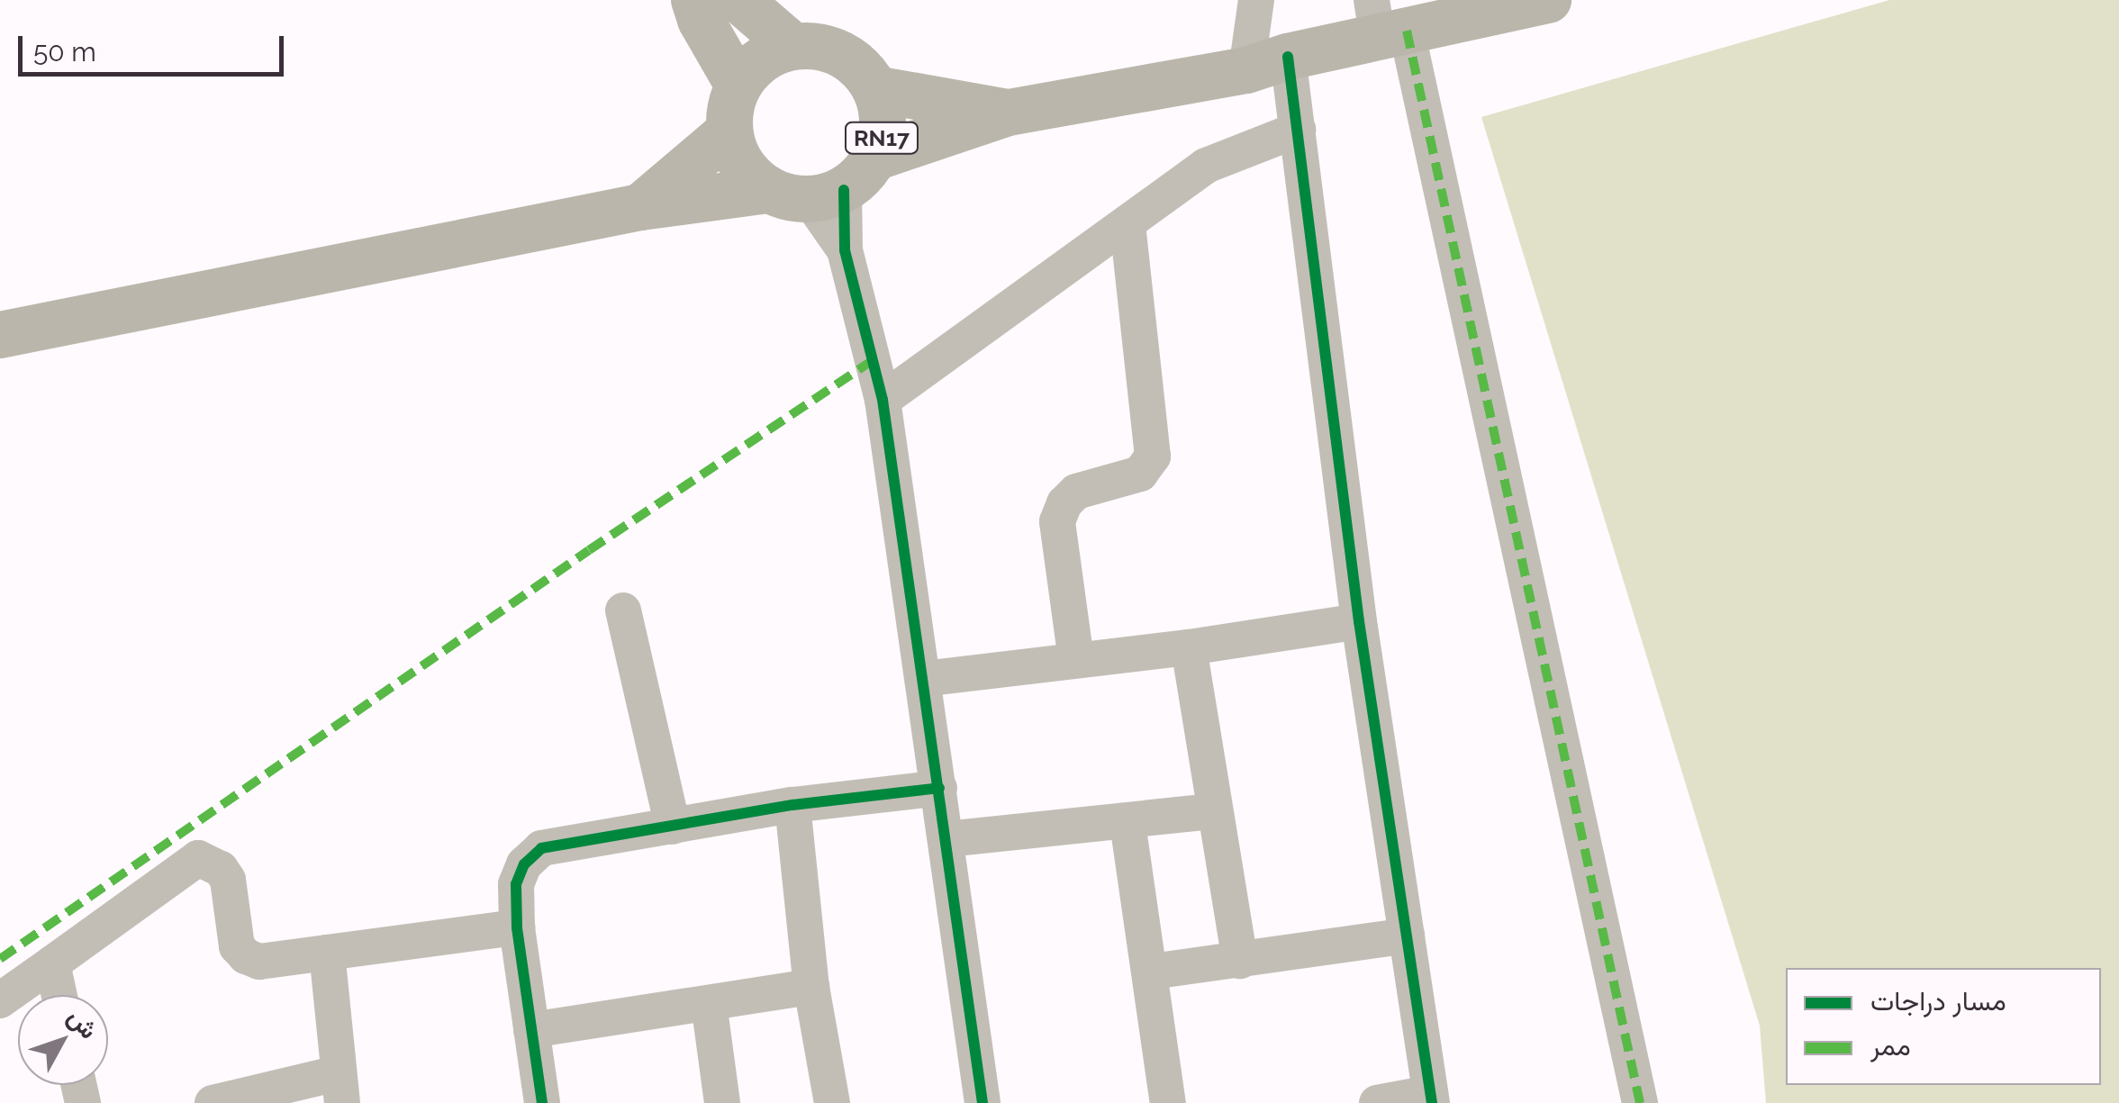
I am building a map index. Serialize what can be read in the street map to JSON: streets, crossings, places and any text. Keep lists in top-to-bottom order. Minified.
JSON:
{"streets":{"main road":["RN17"]},"legend":["مسار دراجات","ممر"],"scale_bar":"50 m","north":"top right"}
